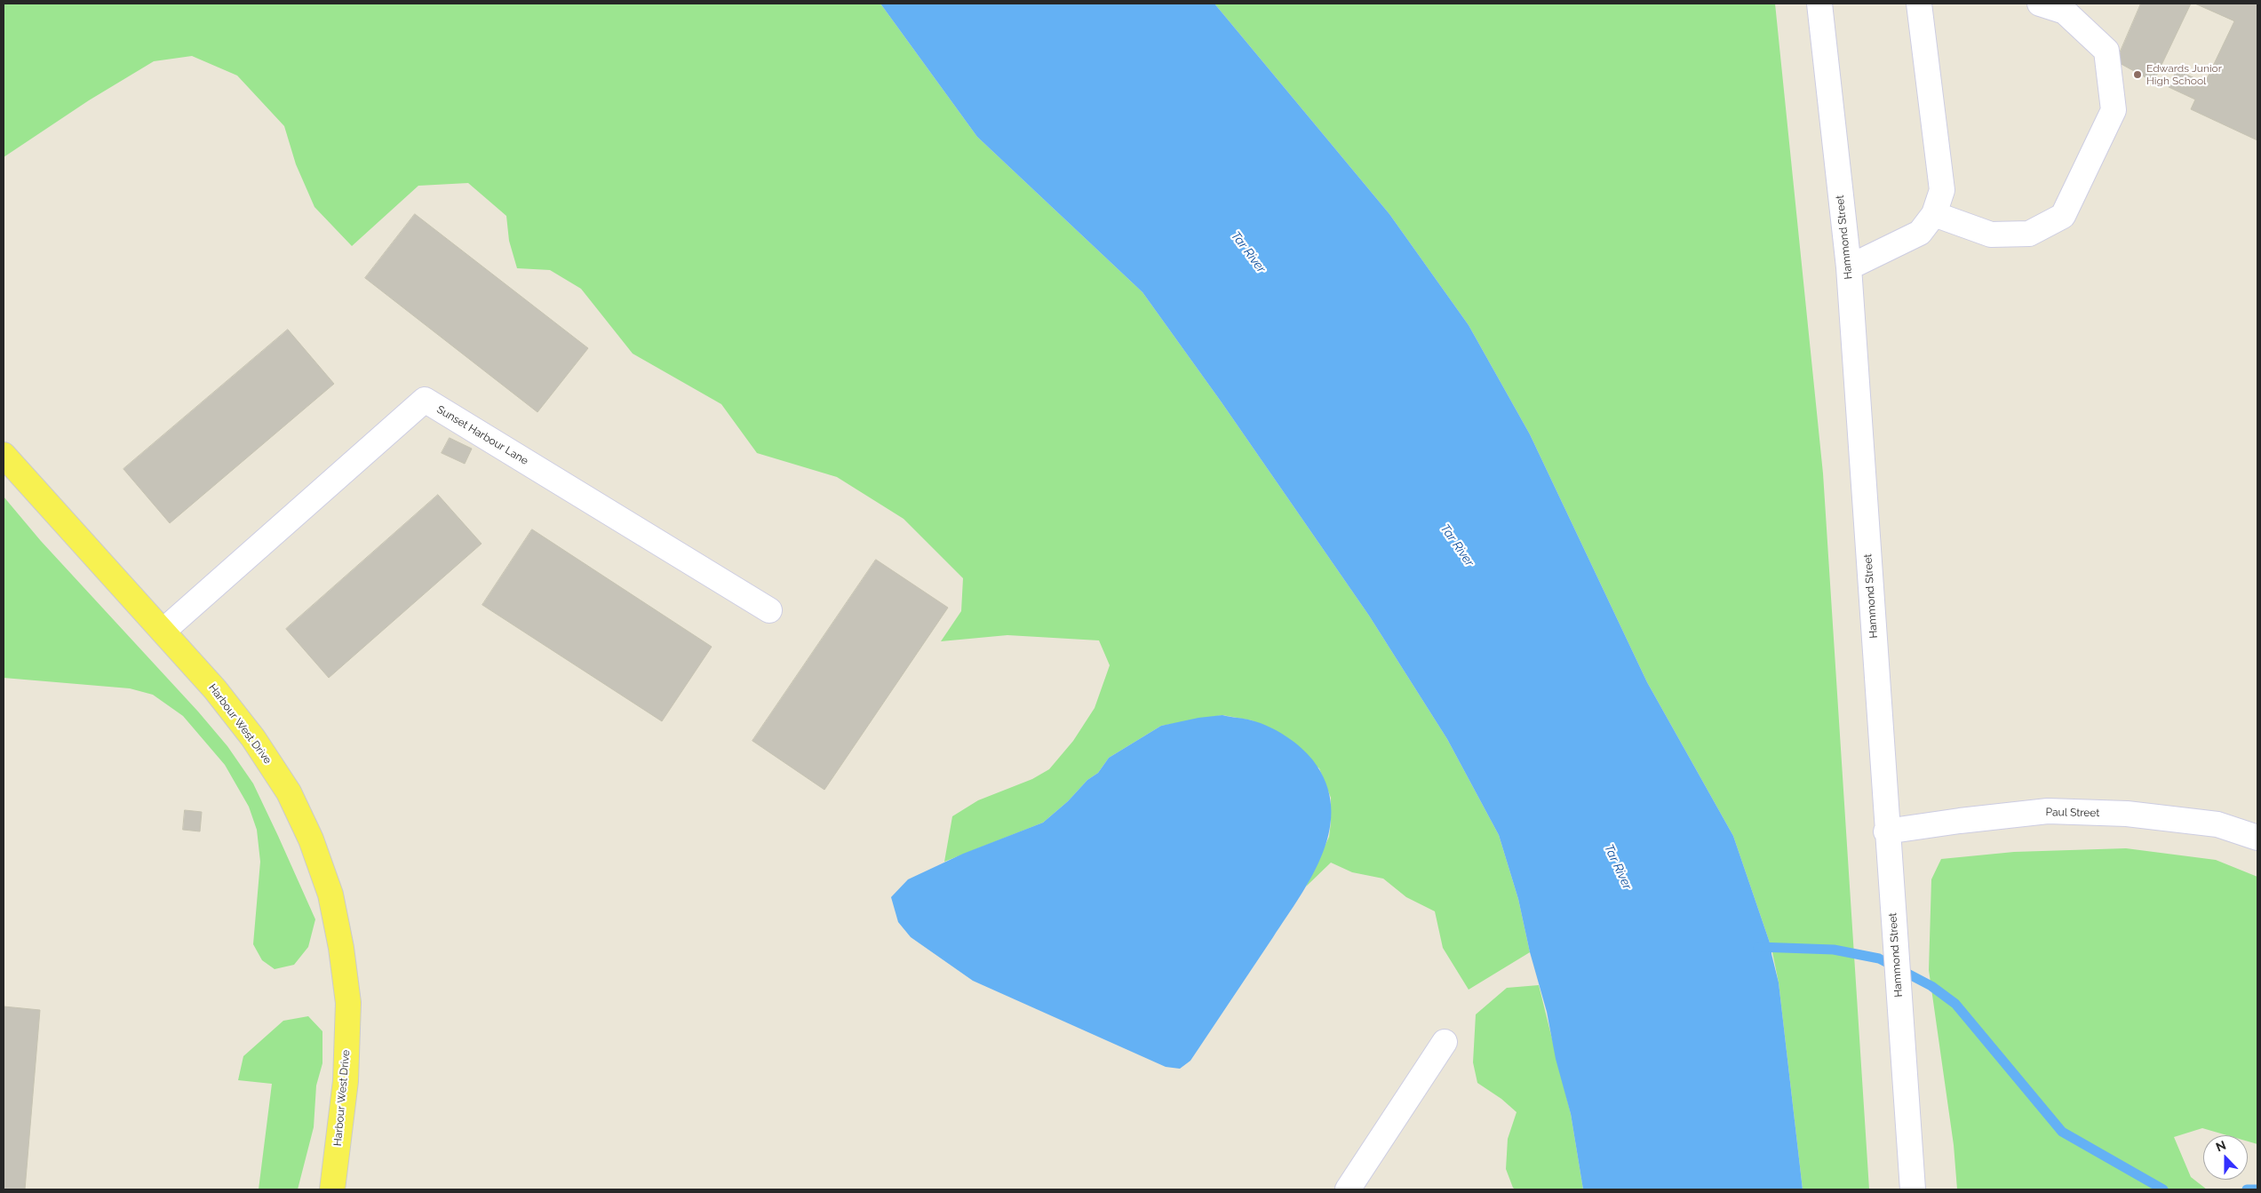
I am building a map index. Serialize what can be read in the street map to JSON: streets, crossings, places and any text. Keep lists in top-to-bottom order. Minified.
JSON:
{"streets":{"main road":["Harbour West Drive"],"street":["Hammond Street","Sunset Harbour Lane","Paul Street"]},"crossings":[["Hammond Street","Paul Street"],["Sunset Harbour Lane","Harbour West Drive"]],"water":["Tar River"],"places":["Edwards Junior High School"],"north":"top"}
